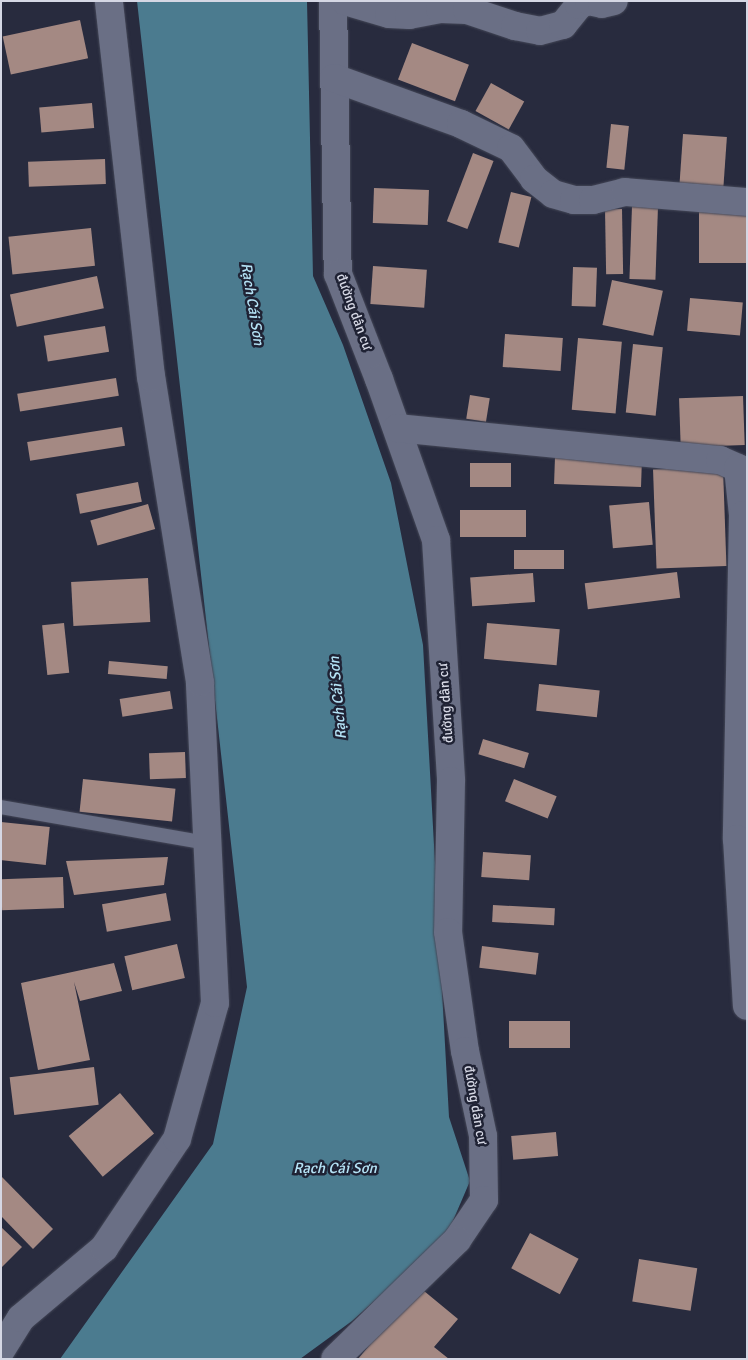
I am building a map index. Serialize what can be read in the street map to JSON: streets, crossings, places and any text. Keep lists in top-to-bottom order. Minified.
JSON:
{"streets":{"street":["đường dân cư"]},"water":["Rạch Cái Sơn"]}
